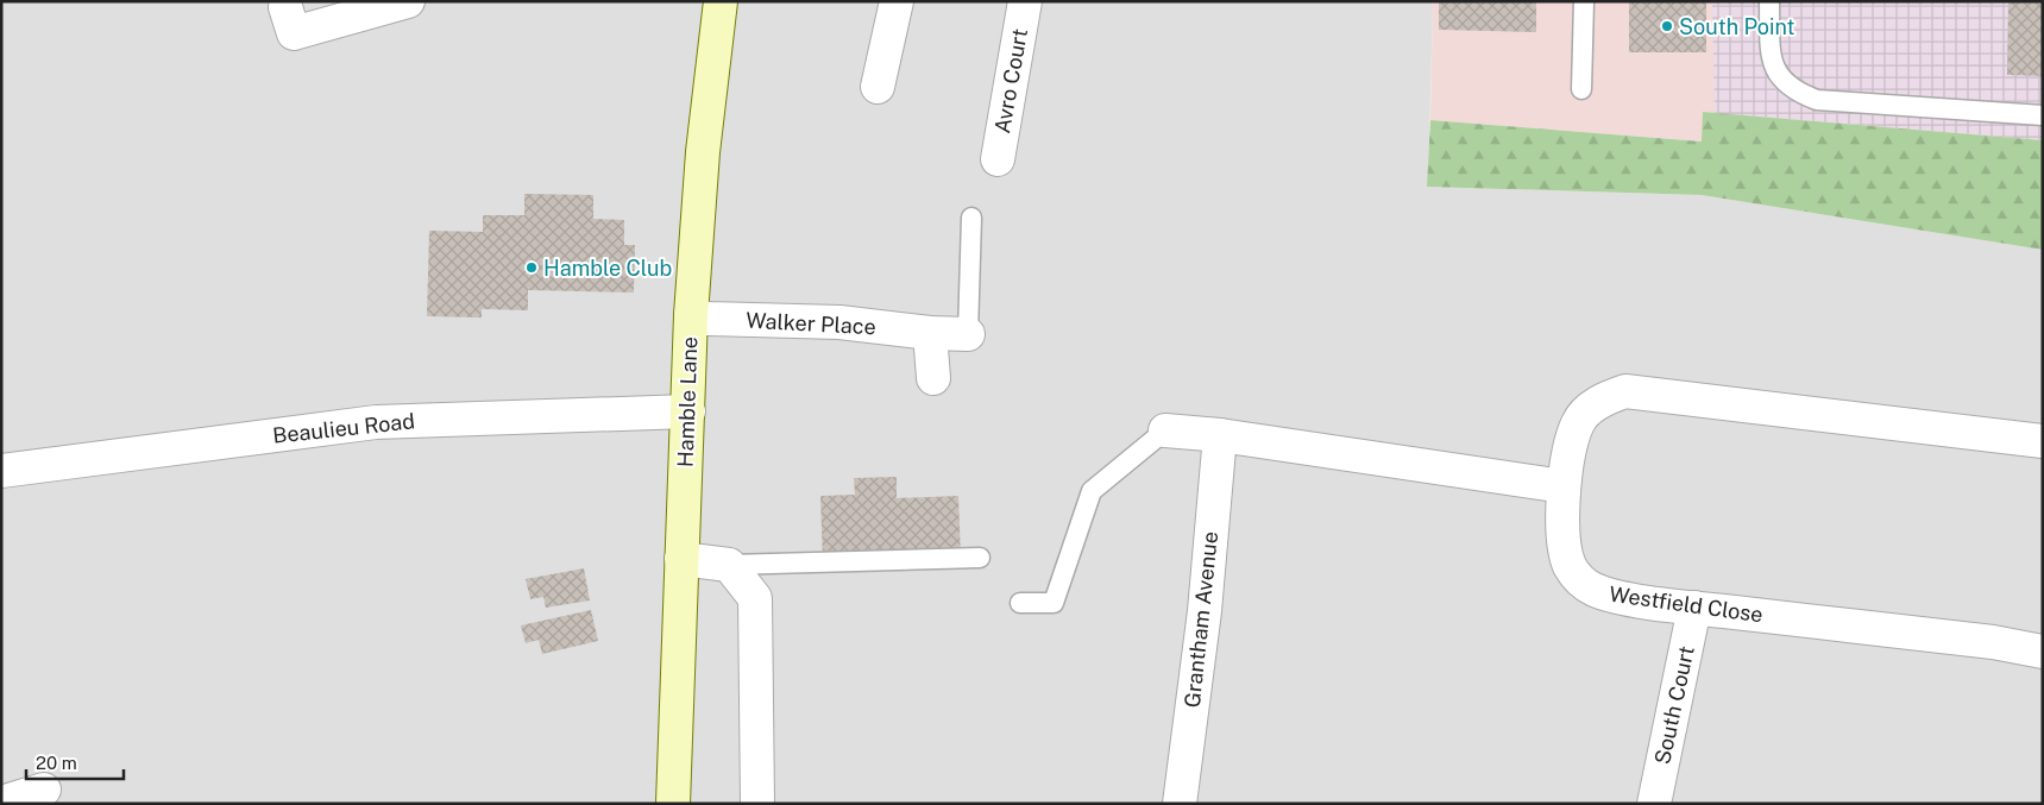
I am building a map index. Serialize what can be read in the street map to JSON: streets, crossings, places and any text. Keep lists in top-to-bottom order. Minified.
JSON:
{"streets":{"main road":["Hamble Lane"],"street":["Avro Court","Walker Place","Beaulieu Road","Westfield Close","Grantham Avenue","South Court"]},"crossings":[["Walker Place","Hamble Lane"],["Hamble Lane","Beaulieu Road"],["Westfield Close","South Court"]],"places":["South Point","Hamble Club"],"scale_bar":"20 m"}
